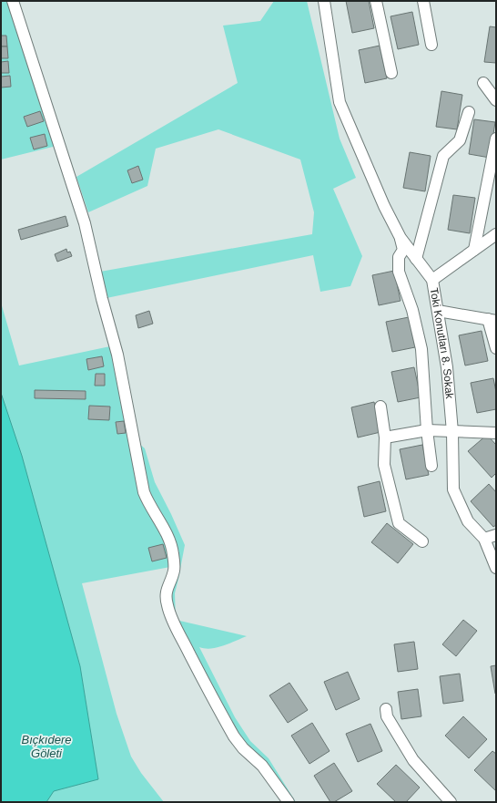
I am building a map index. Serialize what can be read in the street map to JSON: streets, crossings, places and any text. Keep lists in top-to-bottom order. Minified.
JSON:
{"streets":{"street":["Toki Konutları 8. Sokak"]},"water":["Bıçkıdere Göleti"]}
